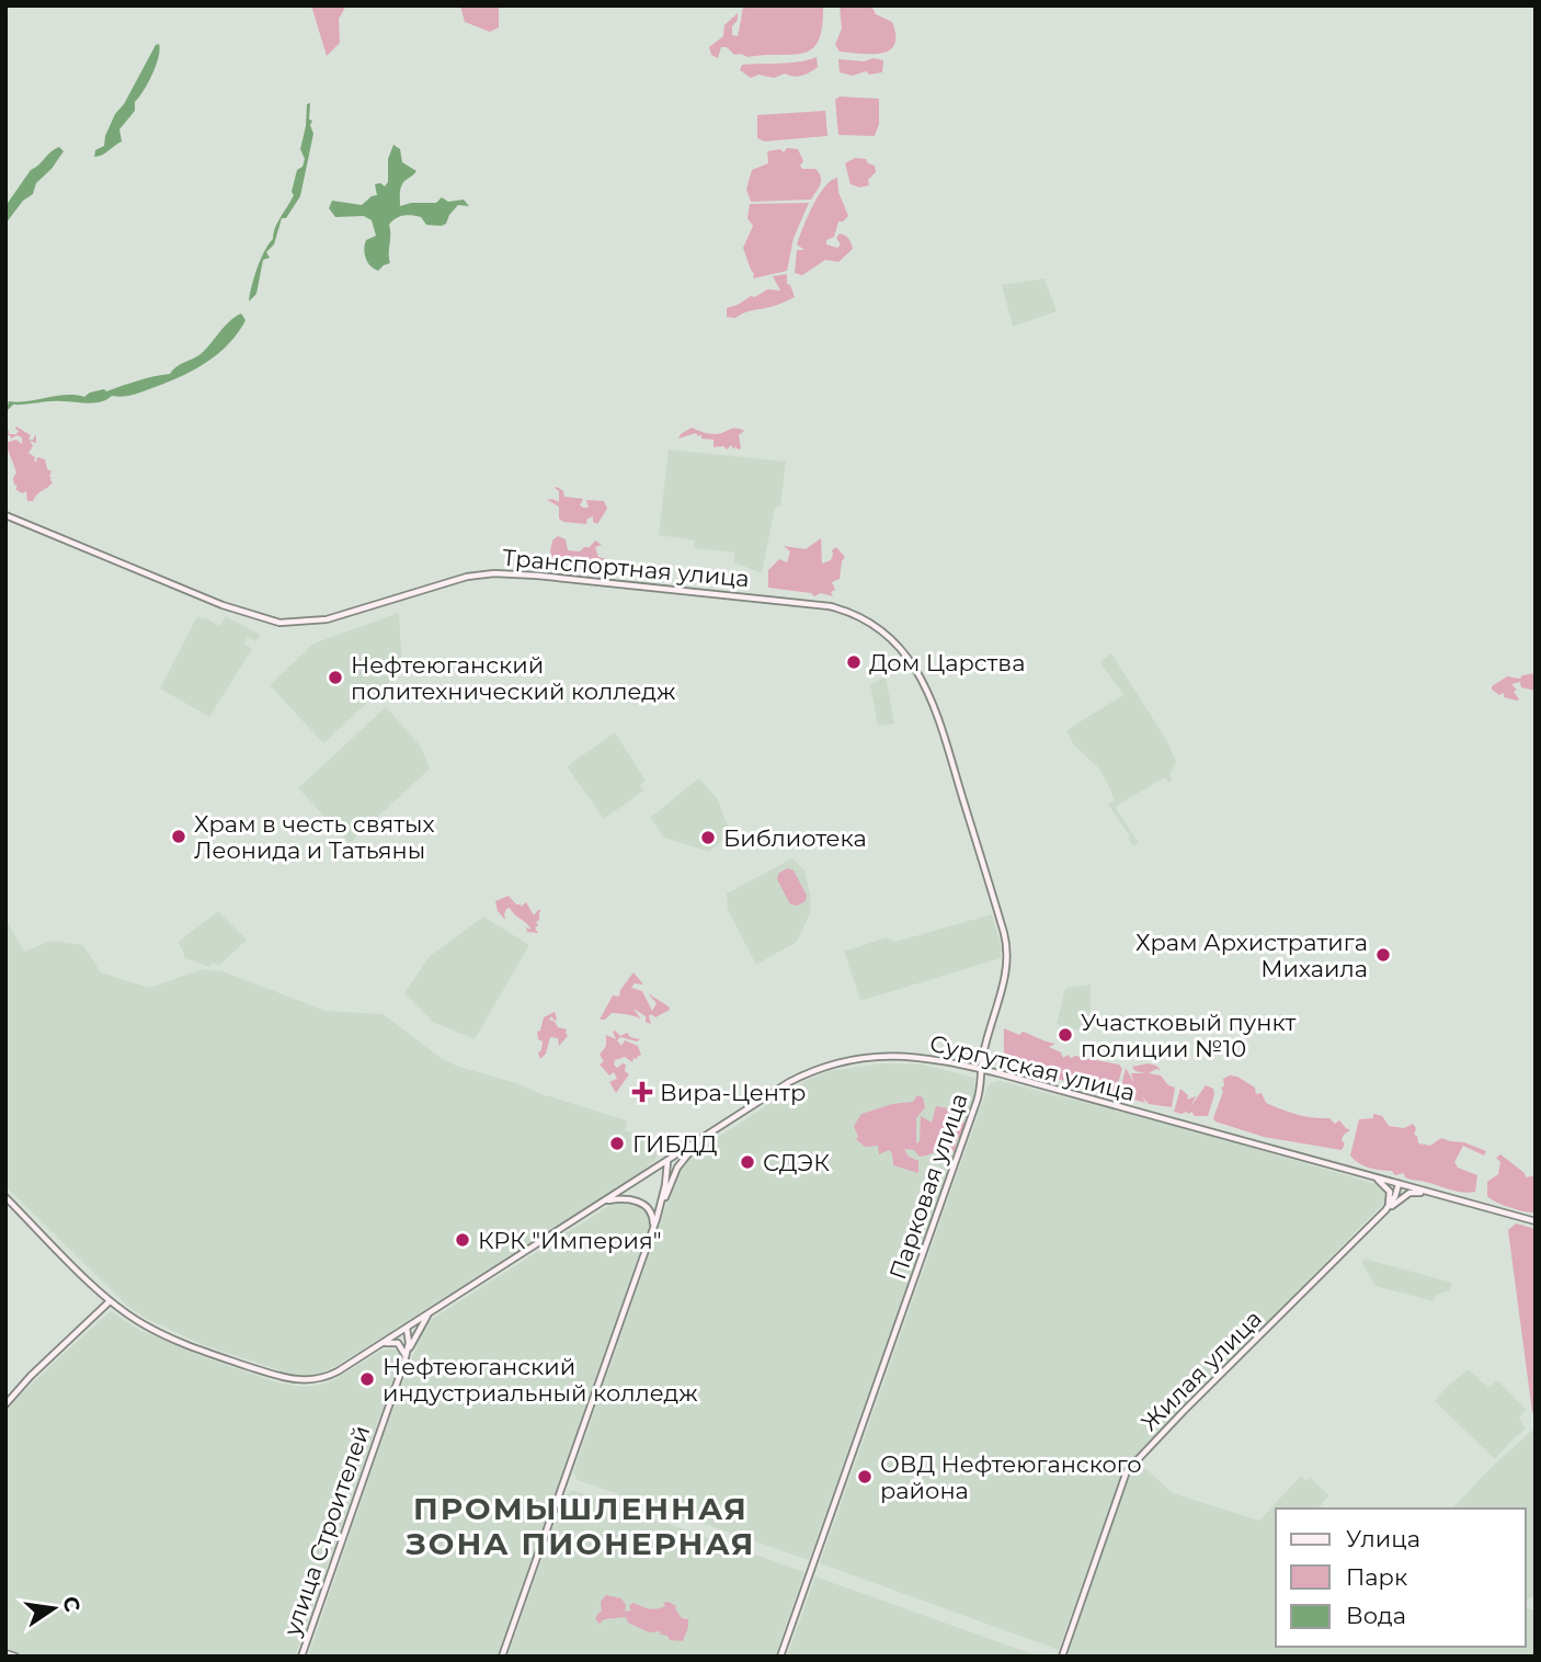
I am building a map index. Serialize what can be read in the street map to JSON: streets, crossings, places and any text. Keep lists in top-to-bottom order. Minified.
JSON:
{"streets":{"main road":["Транспортная улица","Сургутская улица","Парковая улица","Жилая улица","улица Строителей"]},"crossings":[["Транспортная улица","Парковая улица"],["Сургутская улица","Парковая улица"],["Сургутская улица","Жилая улица"],["Сургутская улица","улица Строителей"]],"districts":["ПРОМЫШЛЕННАЯ ЗОНА ПИОНЕРНАЯ"],"places":{"other":["Дом Царства","Нефтеюганский политехнический колледж","Храм в честь святых Леонида и Татьяны","Библиотека","Храм Архистратига Михаила","Участковый пункт полиции №10","ГИБДД","СДЭК","КРК \"Империя\"","Нефтеюганский индустриальный колледж","ОВД Нефтеюганского района"],"health":["Вира-Центр"]},"legend":["Улица","Парк","Вода"],"north":"right"}
